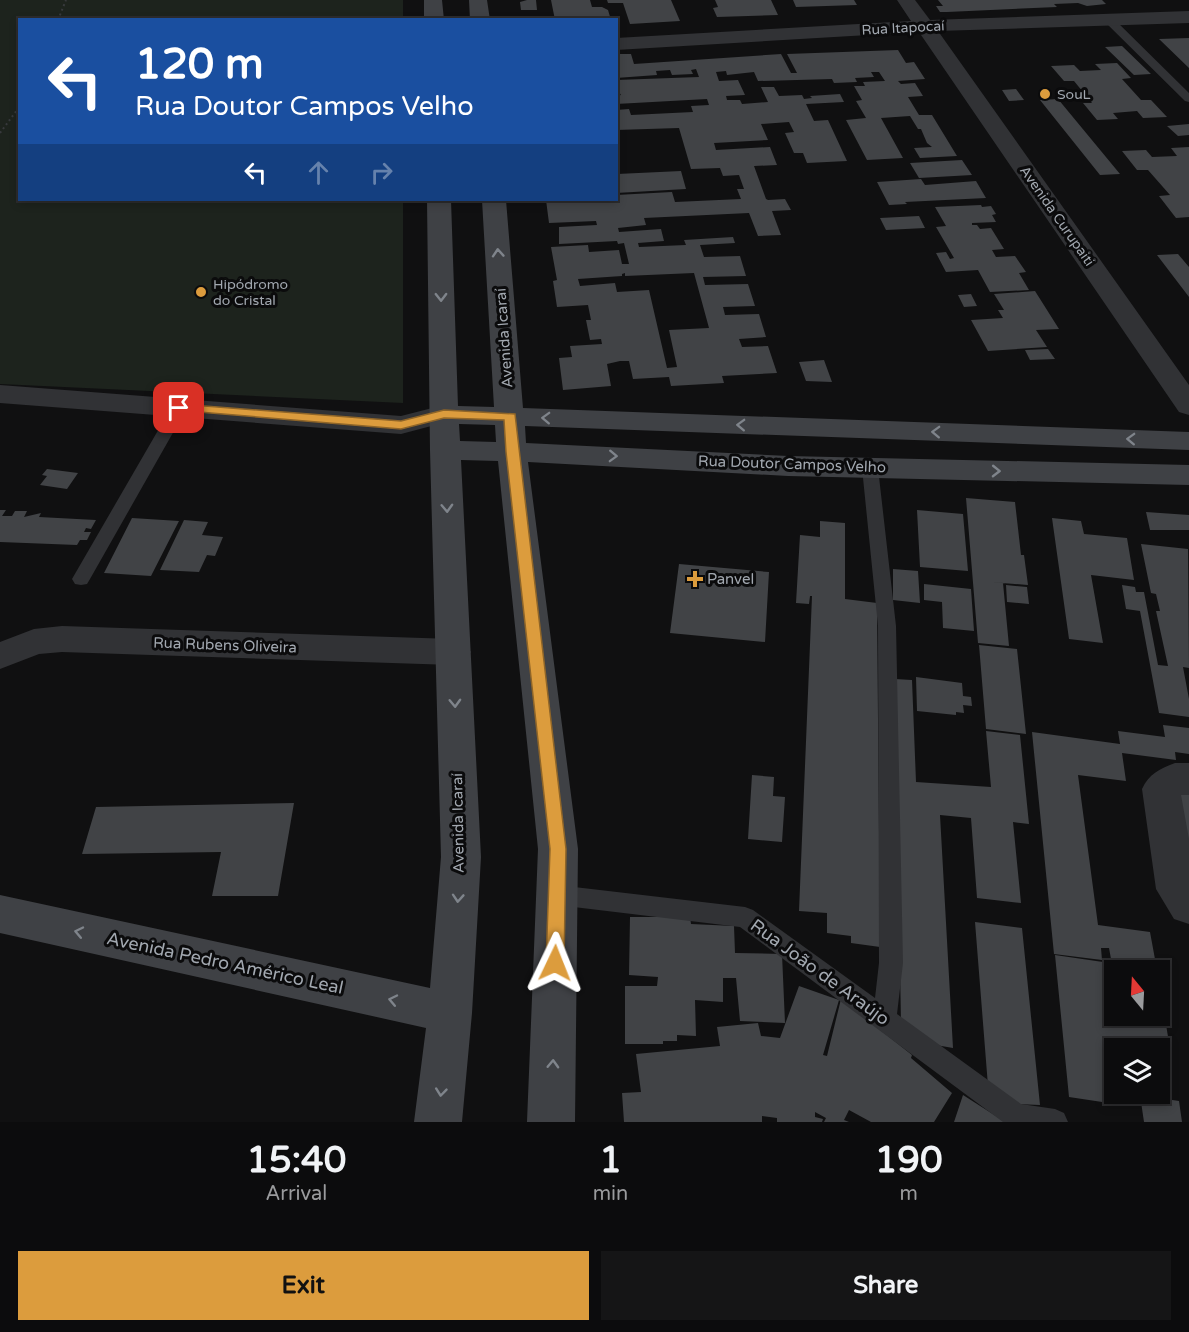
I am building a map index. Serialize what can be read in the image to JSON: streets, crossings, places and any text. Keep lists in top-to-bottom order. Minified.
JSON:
{"streets":{"main road":["Avenida Icaraí","Rua Doutor Campos Velho","Avenida Pedro Américo Leal"],"street":["Rua Itapocaí","Avenida Curupaiti","Rua Rubens Oliveira"],"lane":["Rua João de Araújo"]},"crossings":[["Rua Itapocaí","Avenida Curupaiti"],["Avenida Icaraí","Rua Doutor Campos Velho"],["Avenida Icaraí","Rua Rubens Oliveira"],["Avenida Icaraí","Avenida Pedro Américo Leal"],["Avenida Icaraí","Rua João de Araújo"]],"one_way":["Avenida Pedro Américo Leal"],"places":{"other":["SouL","Hipódromo do Cristal"],"health":["Panvel"]},"north":"top","page":{"turn":["120 m","Rua Doutor Campos Velho"],"eta":["15:40","Arrival","1","min","190","m"],"buttons":["Exit","Share"]}}
